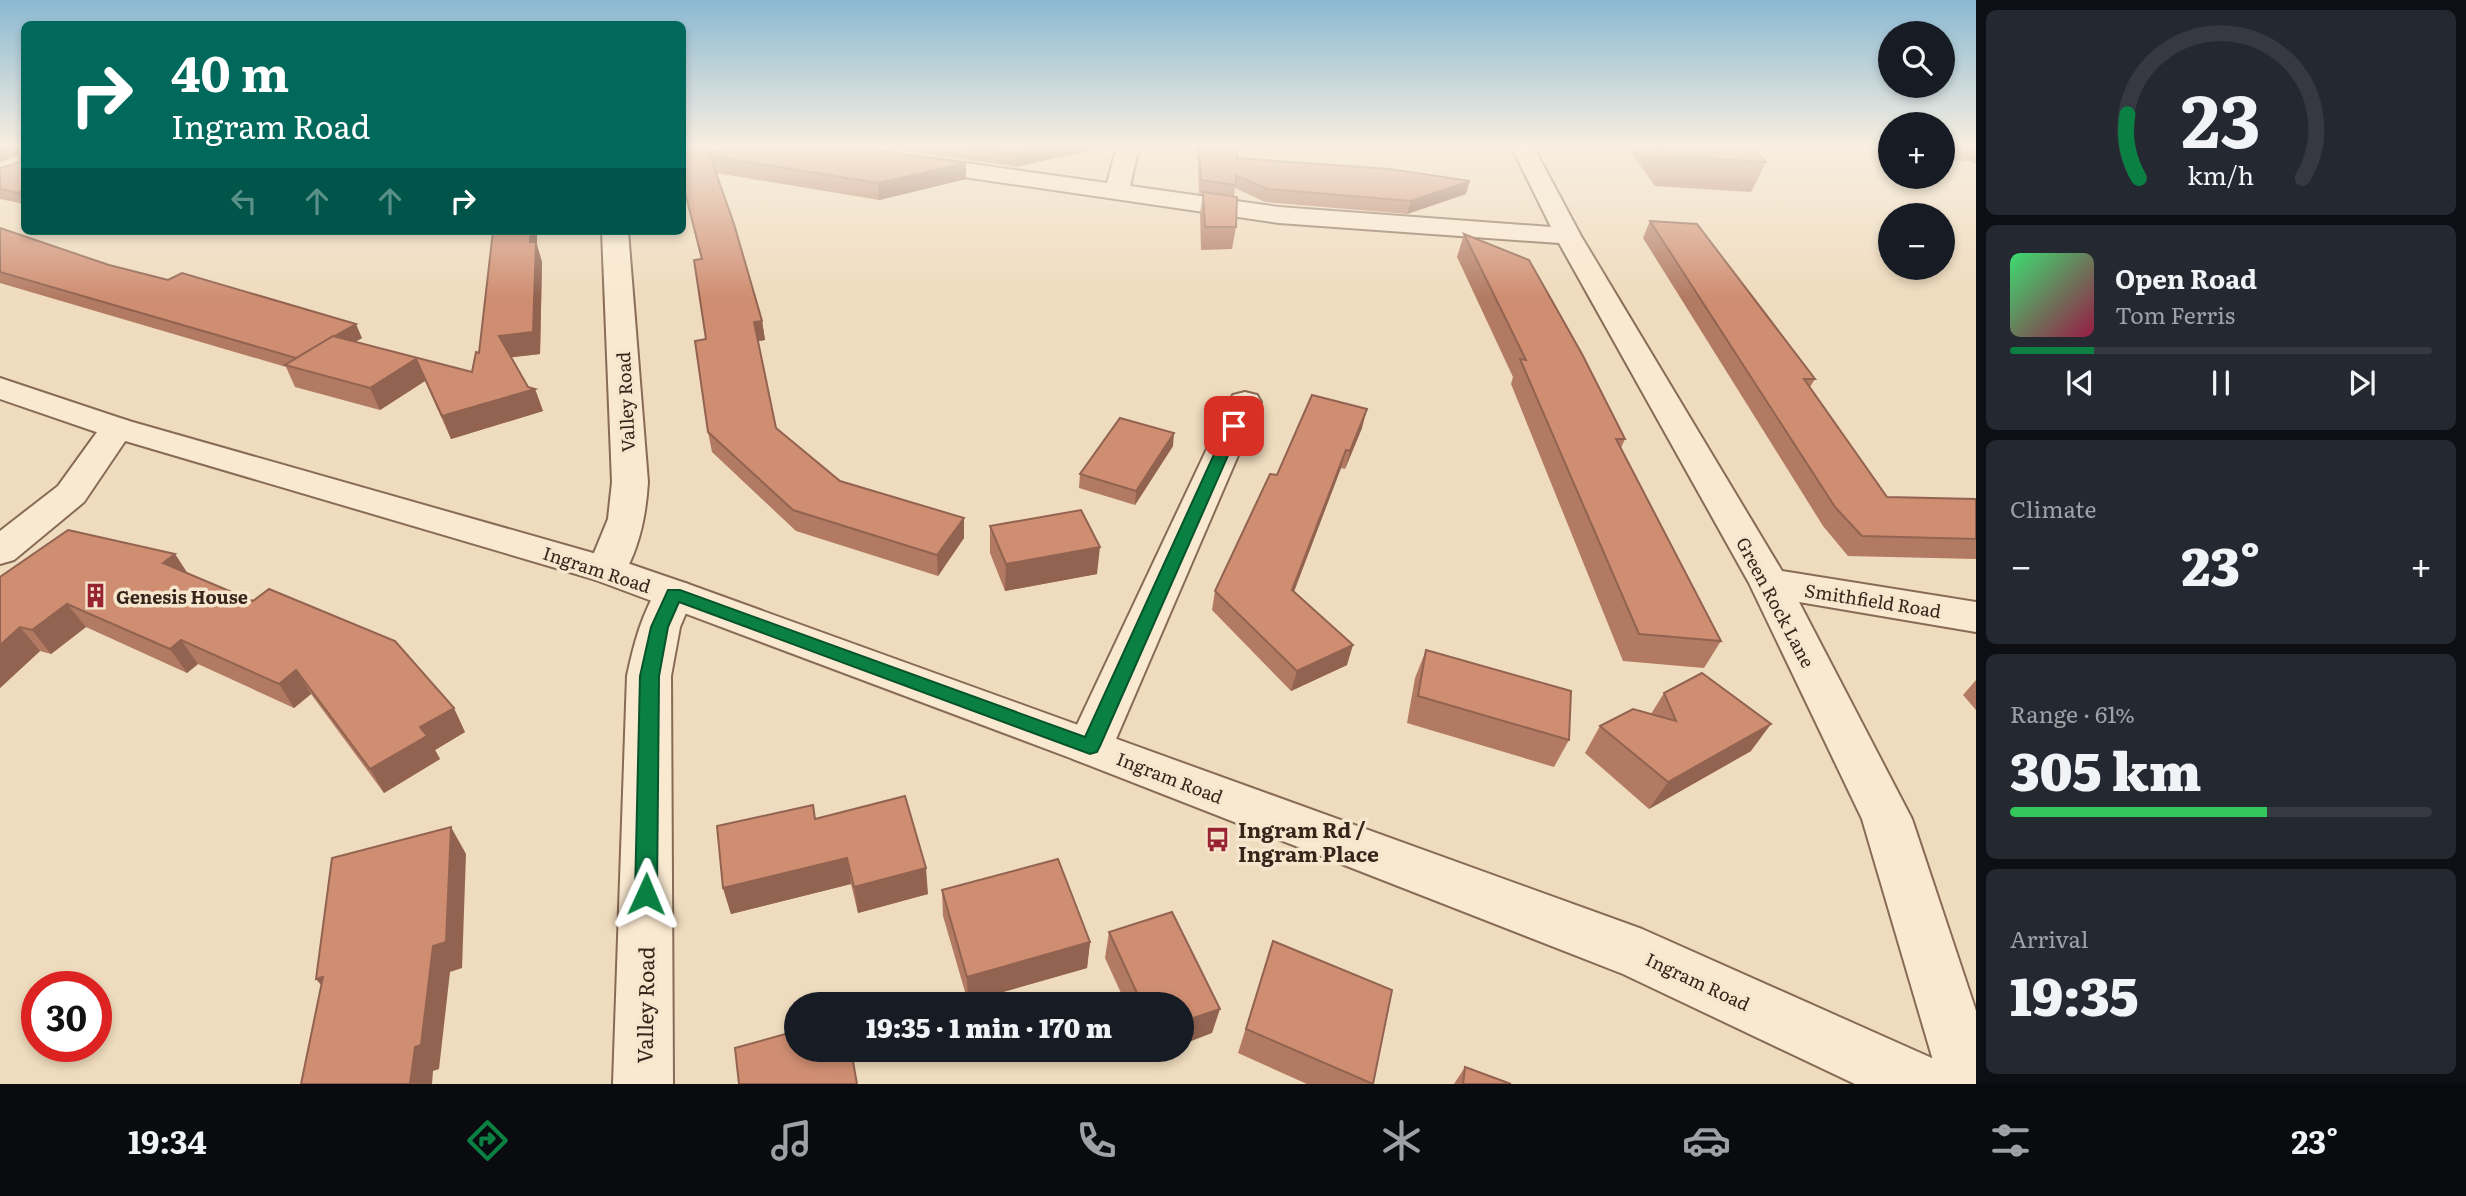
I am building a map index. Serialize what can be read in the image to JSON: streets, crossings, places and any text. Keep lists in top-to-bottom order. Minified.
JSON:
{"streets":{"street":["Valley Road","Ingram Road","Smithfield Road","Green Rock Lane"]},"crossings":[["Valley Road","Ingram Road"],["Smithfield Road","Green Rock Lane"]],"places":{"building":["Genesis House"],"bus stop":["Ingram Rd / Ingram Place"]},"page":{"map_buttons":["+","−"],"turn":["40 m","Ingram Road"],"song":["Open Road","Tom Ferris"],"tile":["Climate",["Range · 61%","305 km"],["Arrival","19:35"]],"heat":["−","23°","+"],"limit":"30","trip":"19:35 · 1 min · 170 m","tabs":["19:34","23°"],"gauge":["23","km/h"]}}
